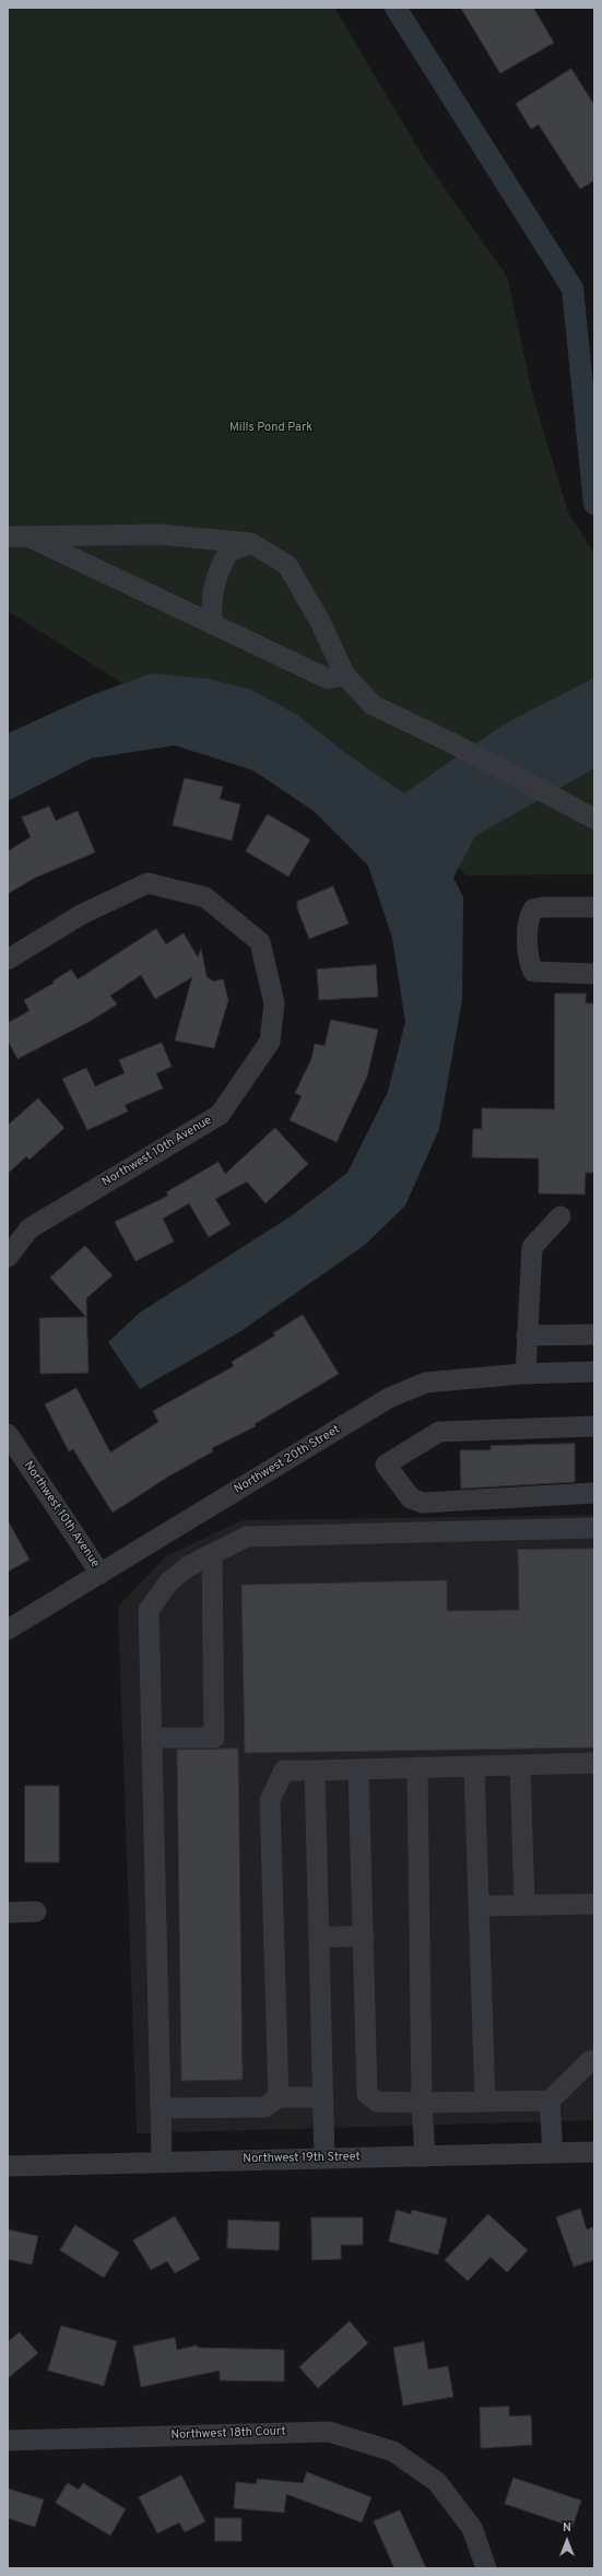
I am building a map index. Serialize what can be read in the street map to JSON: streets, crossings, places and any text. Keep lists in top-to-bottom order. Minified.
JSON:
{"streets":{"street":["Northwest 10th Avenue","Northwest 20th Street","Northwest 19th Street","Northwest 18th Court"]},"crossings":[["Northwest 10th Avenue","Northwest 20th Street"]],"parks":["Mills Pond Park"],"north":"top"}
